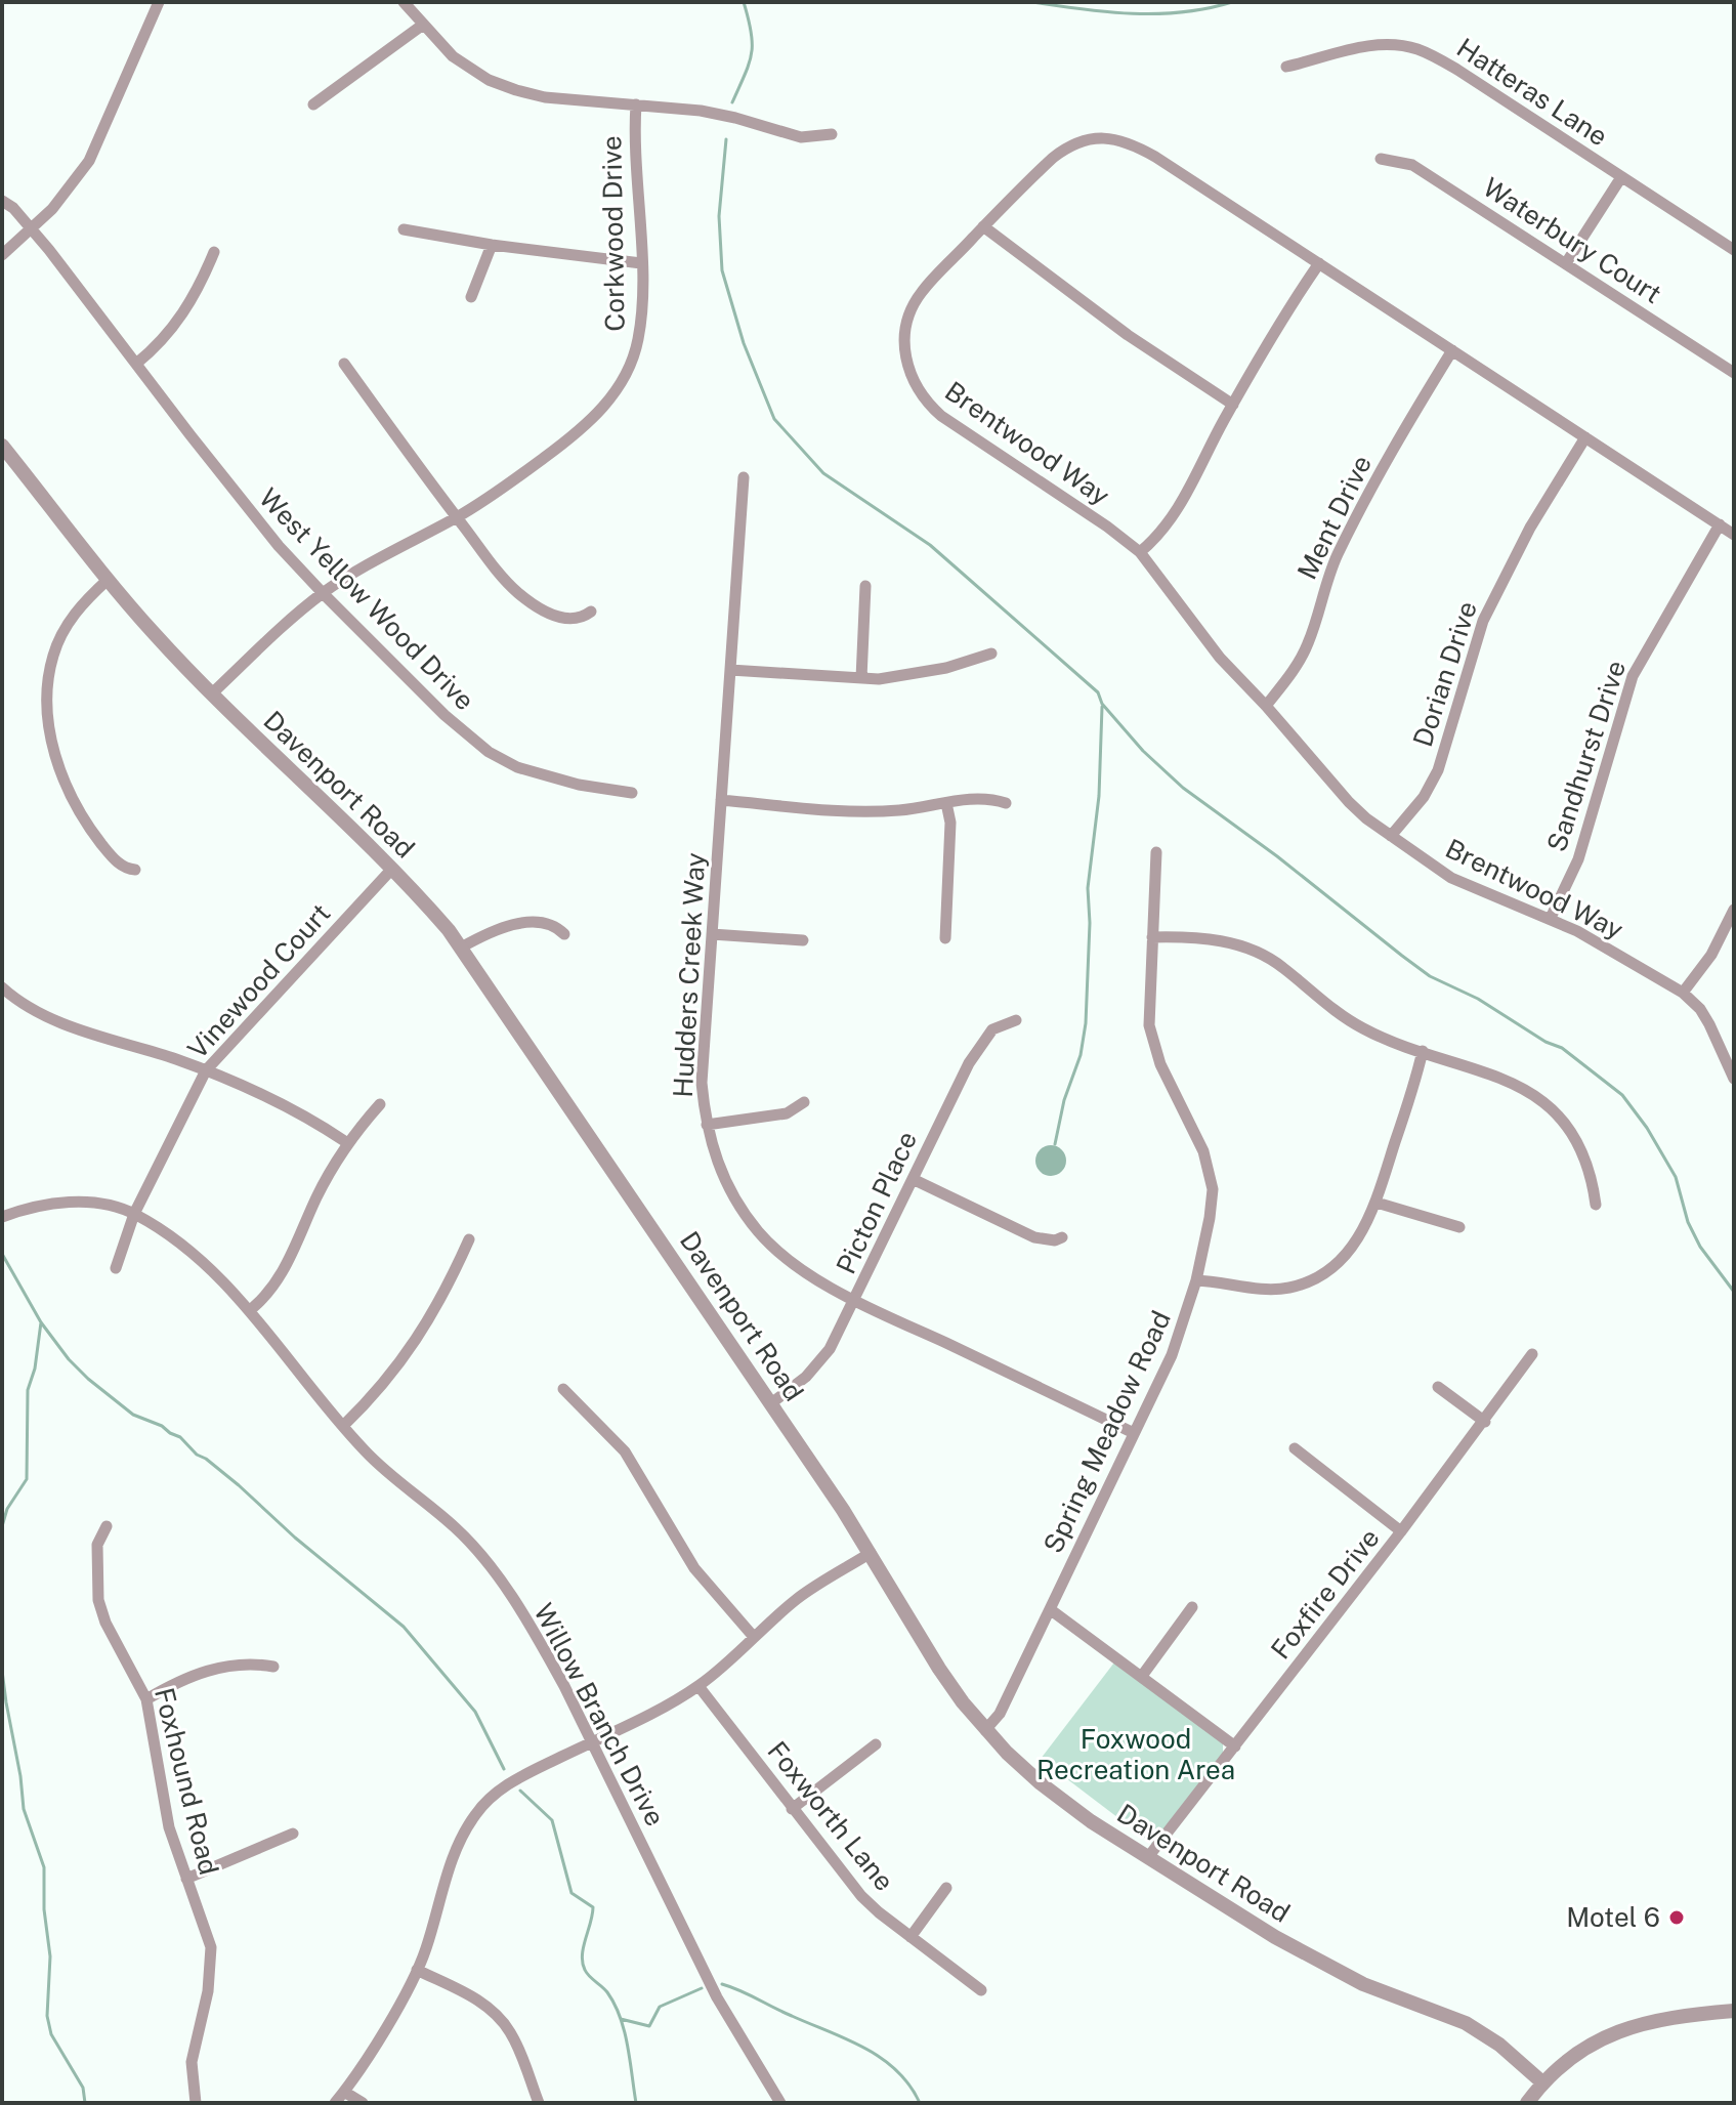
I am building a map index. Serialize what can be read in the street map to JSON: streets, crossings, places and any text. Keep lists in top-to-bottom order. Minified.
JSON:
{"streets":{"street":["Hatteras Lane","Corkwood Drive","Waterbury Court","Brentwood Way","Ment Drive","West Yellow Wood Drive","Dorian Drive","Sandhurst Drive","Davenport Road","Hudders Creek Way","Vinewood Court","Picton Place","Spring Meadow Road","Foxfire Drive","Willow Branch Drive","Foxhound Road","Foxworth Lane"]},"crossings":[["Corkwood Drive","West Yellow Wood Drive"],["Corkwood Drive","Davenport Road"],["Brentwood Way","Ment Drive"],["Brentwood Way","Dorian Drive"],["Brentwood Way","Sandhurst Drive"],["Davenport Road","Vinewood Court"],["Davenport Road","Picton Place"],["Davenport Road","Spring Meadow Road"],["Davenport Road","Foxfire Drive"],["Hudders Creek Way","Picton Place"],["Hudders Creek Way","Spring Meadow Road"],["Vinewood Court","Willow Branch Drive"]],"parks":["Foxwood Recreation Area"],"places":["Motel 6"]}
